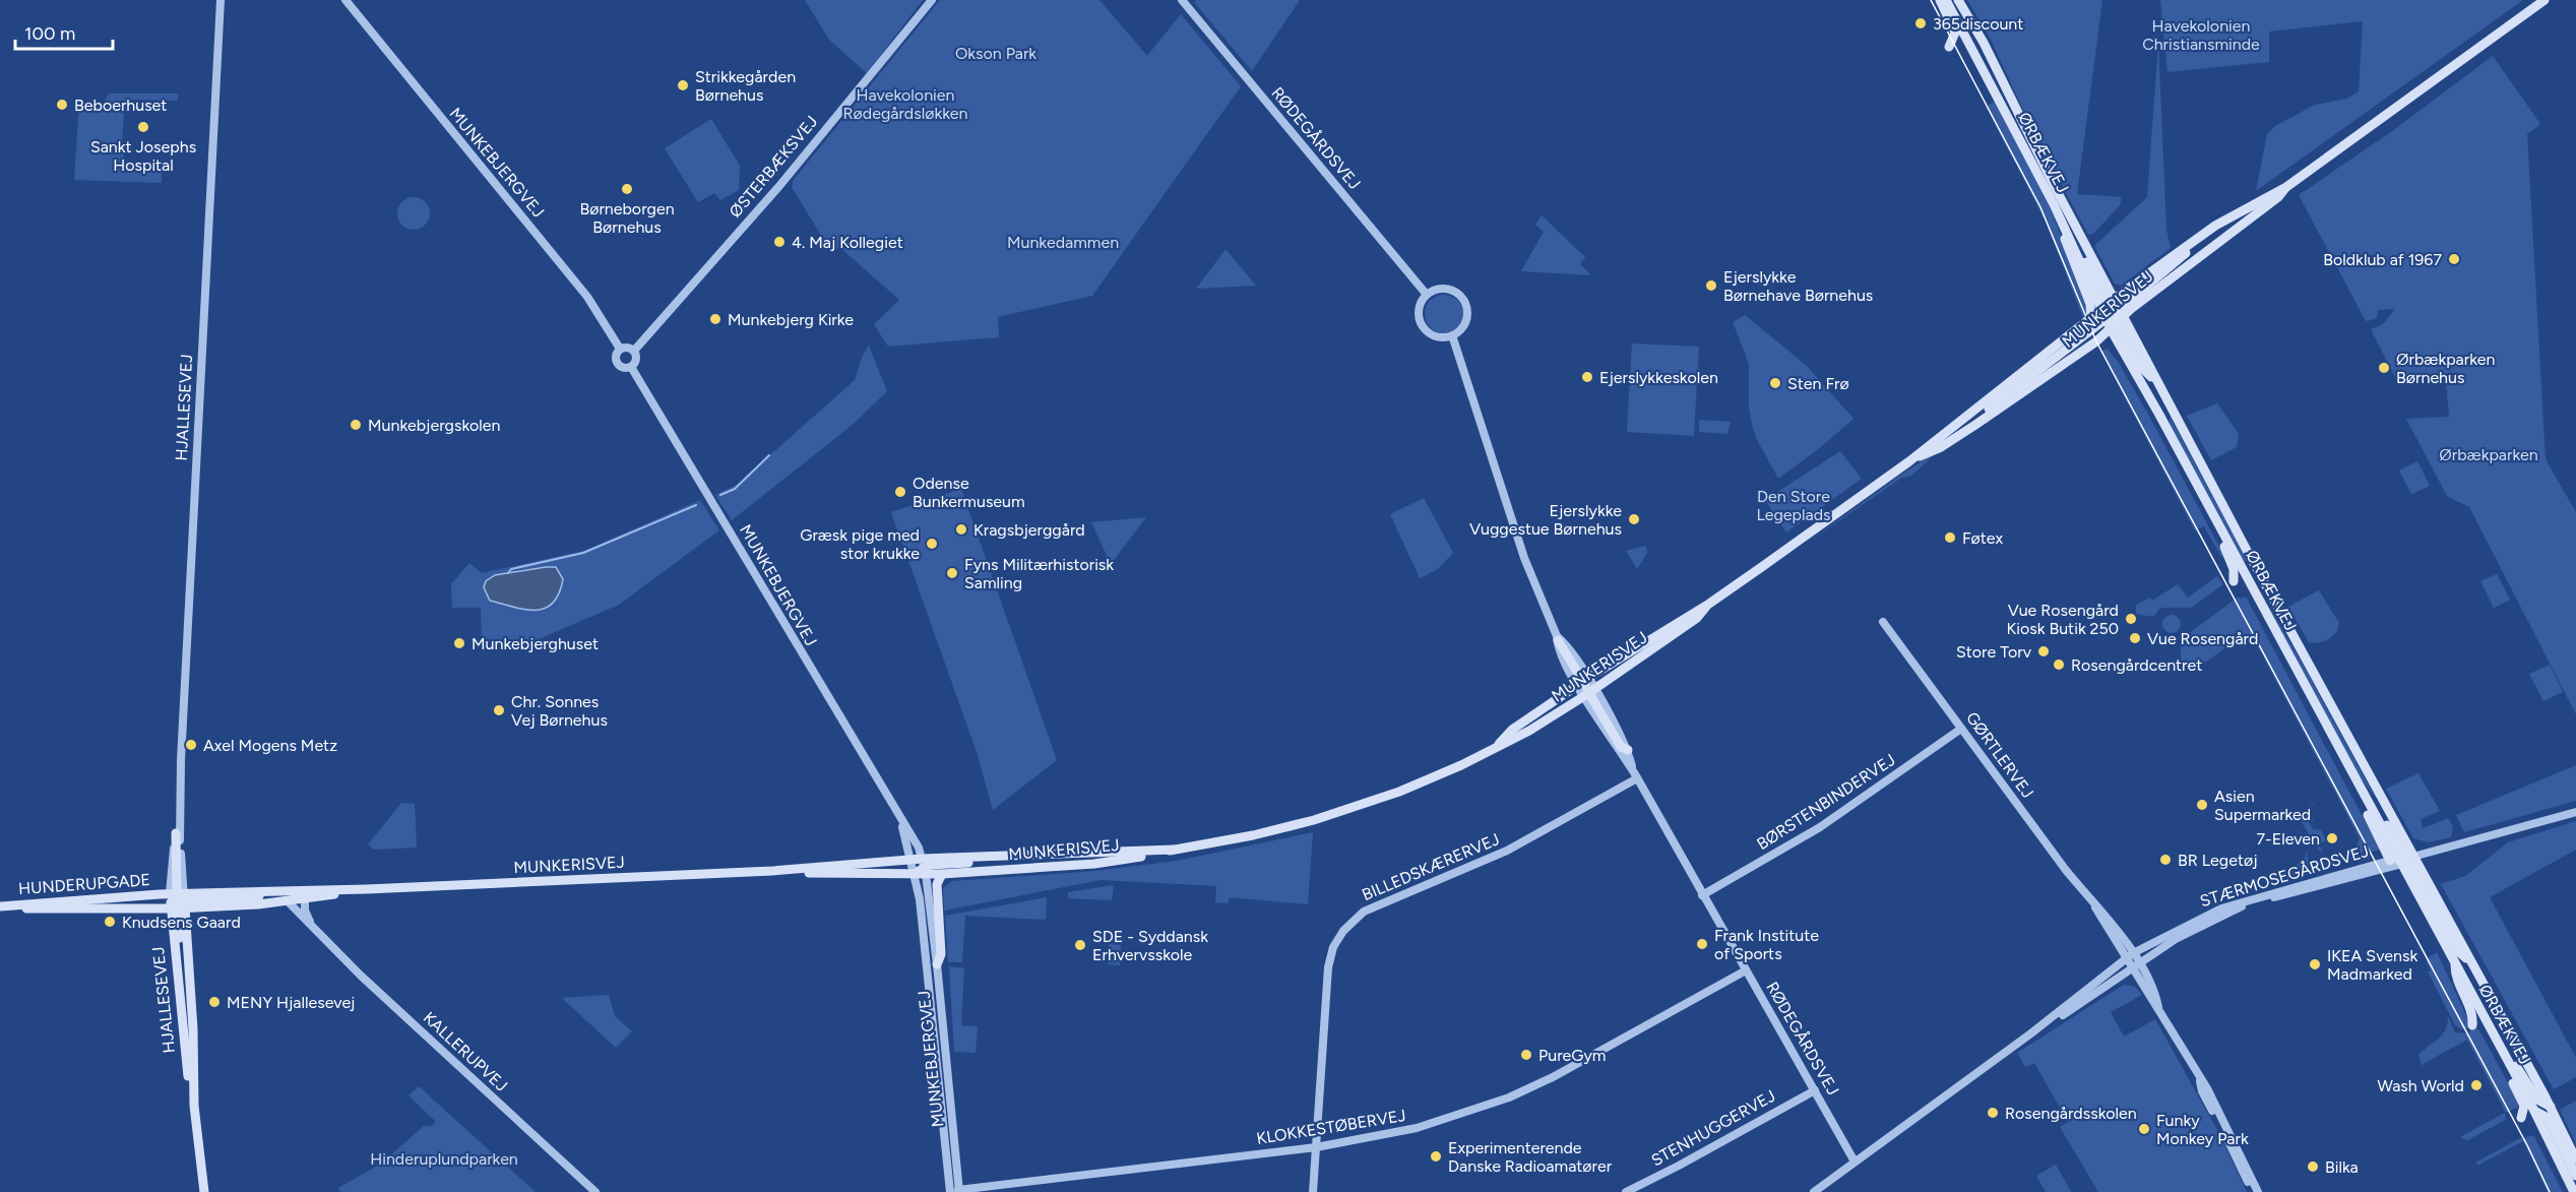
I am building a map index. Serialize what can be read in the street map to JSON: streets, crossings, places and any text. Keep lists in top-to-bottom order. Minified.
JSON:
{"streets":{"main road":["ØRBÆKVEJ","MUNKERISVEJ","HJALLESEVEJ","HUNDERUPGADE"],"street":["RØDEGÅRDSVEJ","MUNKEBJERGVEJ","ØSTERBÆKSVEJ","GØRTLERVEJ","BØRSTENBINDERVEJ","BILLEDSKÆRERVEJ","STÆRMOSEGÅRDSVEJ","KALLERUPVEJ","KLOKKESTØBERVEJ","STENHUGGERVEJ"]},"crossings":[["RØDEGÅRDSVEJ","MUNKERISVEJ"],["RØDEGÅRDSVEJ","BØRSTENBINDERVEJ"],["RØDEGÅRDSVEJ","BILLEDSKÆRERVEJ"],["RØDEGÅRDSVEJ","STÆRMOSEGÅRDSVEJ"],["RØDEGÅRDSVEJ","KLOKKESTØBERVEJ"],["RØDEGÅRDSVEJ","STENHUGGERVEJ"],["ØRBÆKVEJ","MUNKERISVEJ"],["ØRBÆKVEJ","STÆRMOSEGÅRDSVEJ"],["MUNKEBJERGVEJ","ØSTERBÆKSVEJ"],["MUNKEBJERGVEJ","MUNKERISVEJ"],["MUNKEBJERGVEJ","KLOKKESTØBERVEJ"],["MUNKERISVEJ","HJALLESEVEJ"],["MUNKERISVEJ","HUNDERUPGADE"],["MUNKERISVEJ","KALLERUPVEJ"],["HJALLESEVEJ","HUNDERUPGADE"],["GØRTLERVEJ","BØRSTENBINDERVEJ"],["GØRTLERVEJ","STÆRMOSEGÅRDSVEJ"],["BILLEDSKÆRERVEJ","KLOKKESTØBERVEJ"]],"parks":["Havekolonien Christiansminde","Okson Park","Havekolonien Rødegårdsløkken","Munkedammen","Ørbækparken","Den Store Legeplads","Hinderuplundparken"],"places":["365discount","Strikkegården Børnehus","Beboerhuset","Sankt Josephs Hospital","Børneborgen Børnehus","4. Maj Kollegiet","Boldklub af 1967","Ejerslykke Børnehave Børnehus","Munkebjerg Kirke","Ørbækparken Børnehus","Ejerslykkeskolen","Sten Frø","Munkebjergskolen","Odense Bunkermuseum","Ejerslykke Vuggestue Børnehus","Kragsbjerggård","Føtex","Græsk pige med stor krukke","Fyns Militærhistorisk Samling","Vue Rosengård Kiosk Butik 250","Vue Rosengård","Munkebjerghuset","Store Torv","Rosengårdcentret","Chr. Sonnes Vej Børnehus","Axel Mogens Metz","Asien Supermarked","7-Eleven","BR Legetøj","Knudsens Gaard","Frank Institute of Sports","SDE - Syddansk Erhvervsskole","IKEA Svensk Madmarked","MENY Hjallesevej","PureGym","Wash World","Rosengårdsskolen","Funky Monkey Park","Experimenterende Danske Radioamatører","Bilka"],"scale_bar":"100 m"}
